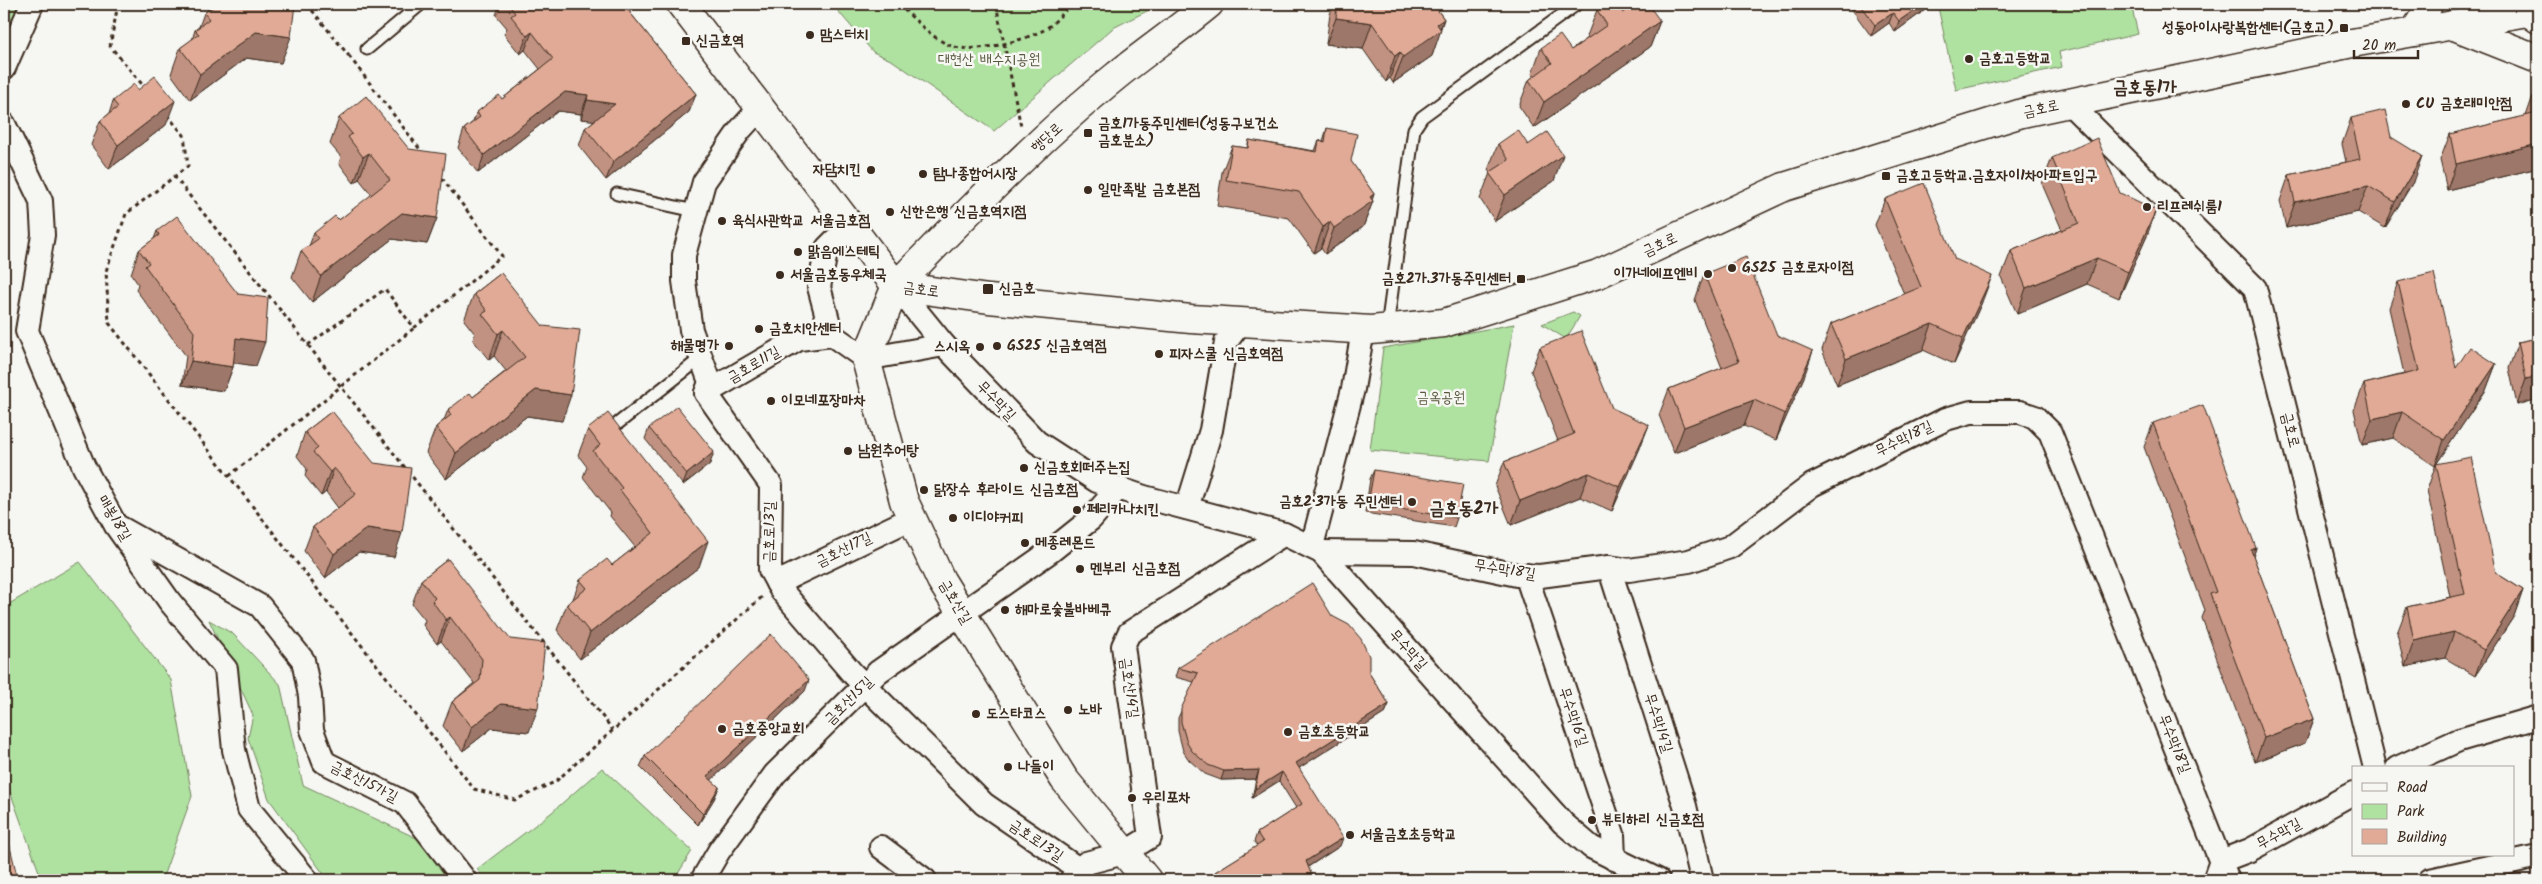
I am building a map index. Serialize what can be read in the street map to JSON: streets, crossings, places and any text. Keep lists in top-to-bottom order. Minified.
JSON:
{"streets":{"street":["금호로","행당로","금호로11길","무수막길","무수막18길","매봉18길","금호로13길","금호산17길","금호산길","금호산14길","금호산15길","무수막16길","무수막14길","금호산15가길"]},"crossings":[["금호로","행당로"],["금호로","무수막길"],["행당로","무수막길"],["금호로11길","금호로13길"],["무수막길","무수막18길"],["무수막길","금호산14길"],["무수막길","무수막16길"],["무수막18길","무수막16길"],["무수막18길","무수막14길"],["매봉18길","금호산15가길"],["금호로13길","금호산17길"],["금호로13길","금호산15길"],["금호산17길","금호산길"],["금호산길","금호산14길"],["금호산길","금호산15길"]],"districts":["금호동1가","금호동2가"],"parks":["대현산 배수지공원","금옥공원"],"places":{"transit":["성동아이사랑복합센터(금호고)","신금호역","금호1가동주민센터(성동구보건소 금호분소)","금호고등학교.금호자이1차아파트입구","금호2가.3가동주민센터","신금호"],"other":["맘스터치","금호고등학교","CU 금호래미안점","자담치킨","탐나종합어시장","일만족발 금호본점","리프레쉬룸1","신한은행 신금호역지점","육식사관학교 서울금호점","맑음에스테틱","GS25 금호로자이점","이가네에프엔비","서울금호동우체국","금호치안센터","해물명가","GS25 신금호역점","스시옥","피자스쿨 신금호역점","이모네포장마차","남원추어탕","신금호회떠주는집","닭장수 후라이드 신금호점","금호2·3가동 주민센터","페리카나치킨","이디야커피","메종레몬드","멘부리 신금호점","해마로숯불바베큐","노바","도스타코스","금호중앙교회","금호초등학교","나들이","우리포차","뷰티하리 신금호점","서울금호초등학교"]},"legend":["Road","Park","Building"],"scale_bar":"20 m"}
